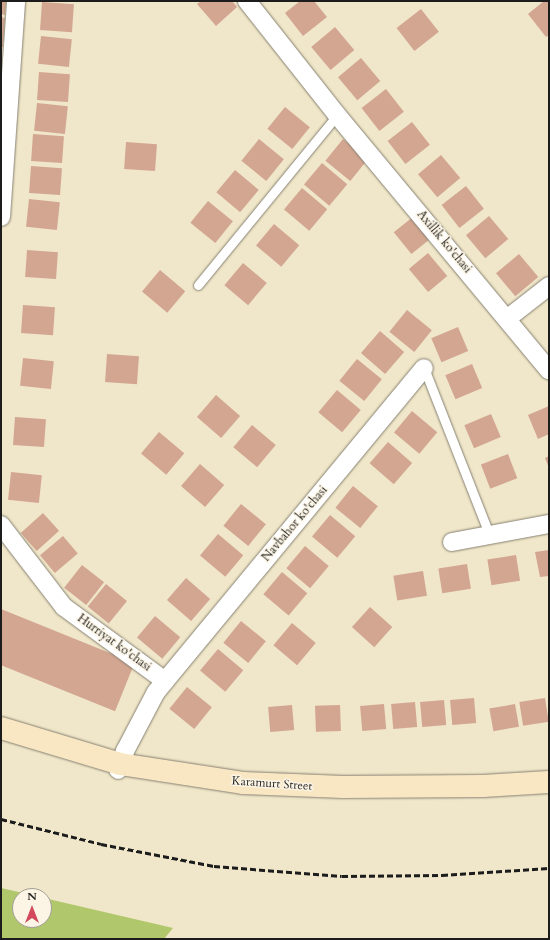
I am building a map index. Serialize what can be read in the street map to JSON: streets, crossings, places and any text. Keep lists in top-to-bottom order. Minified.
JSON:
{"streets":{"main road":["Karamurt Street"],"street":["Axillik ko'chasi","Navbahor ko'chasi","Hurriyat ko'chasi"]},"crossings":[["Navbahor ko'chasi","Hurriyat ko'chasi"]],"north":"top"}
